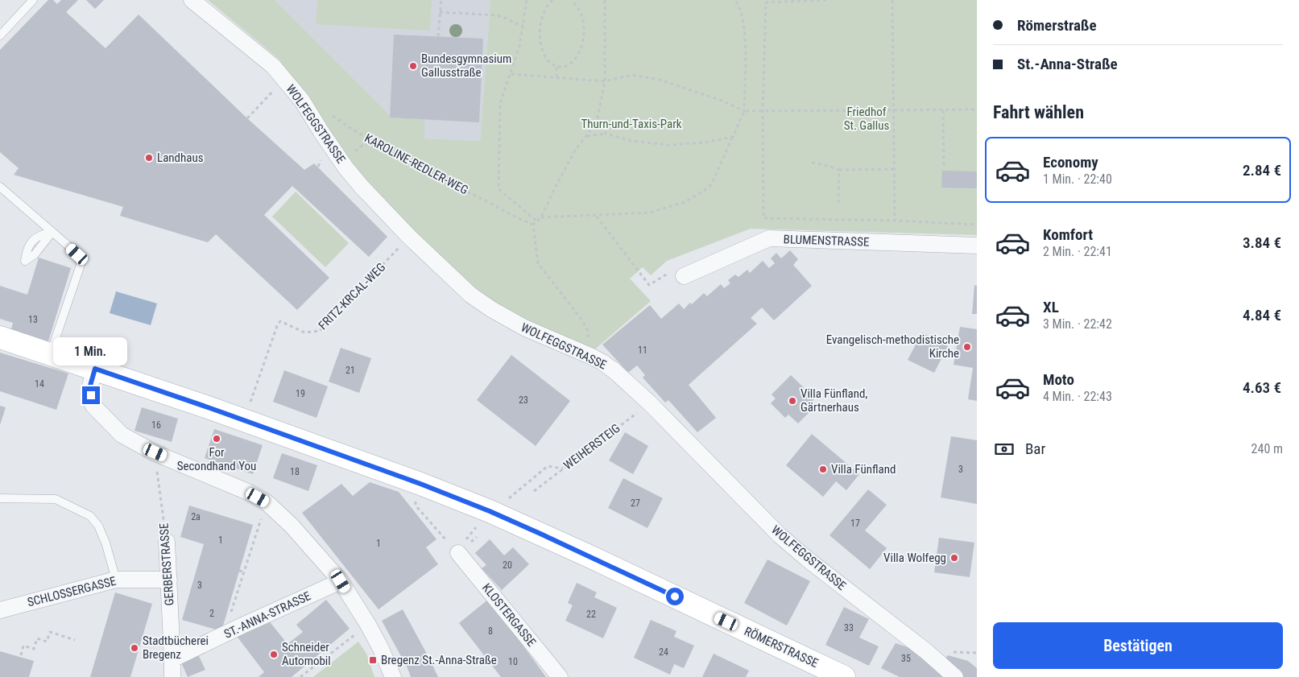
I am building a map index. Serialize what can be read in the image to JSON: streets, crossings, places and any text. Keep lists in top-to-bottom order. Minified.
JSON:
{"streets":{"main road":["RÖMERSTRASSE"],"street":["WOLFEGGSTRASSE","BLUMENSTRASSE","GERBERSTRASSE","SCHLOSSERGASSE","ST.-ANNA-STRASSE","KLOSTERGASSE"],"path":["KAROLINE-REDLER-WEG","FRITZ-KRCAL-WEG","WEIHERSTEIG"]},"crossings":[["WOLFEGGSTRASSE","FRITZ-KRCAL-WEG"],["WOLFEGGSTRASSE","WEIHERSTEIG"],["GERBERSTRASSE","SCHLOSSERGASSE"],["GERBERSTRASSE","ST.-ANNA-STRASSE"]],"parks":["Friedhof St. Gallus","Thurn-und-Taxis-Park"],"places":{"other":["Bundesgymnasium Gallusstraße","Landhaus","Evangelisch-methodistische Kirche","Villa Fünfland, Gärtnerhaus","For Secondhand You","Villa Fünfland","Villa Wolfegg","Stadtbücherei Bregenz","Schneider Automobil"],"transit":["Bregenz St.-Anna-Straße"]},"house_numbers":["13","11","21","14","19","23","16","3","18","27","2a","17","1","1","20","3","2","22","33","8","24","35","10"],"page":{"banner":["Römerstraße","St.-Anna-Straße"],"heading":"Fahrt wählen","list":[{"name":"Economy","note":"1 Min. · 22:40","value":"2.84 €"},{"name":"Komfort","note":"2 Min. · 22:41","value":"3.84 €"},{"name":"XL","note":"3 Min. · 22:42","value":"4.84 €"},{"name":"Moto","note":"4 Min. · 22:43","value":"4.63 €"}],"bubble":"1 Min.","pay":["Bar","240 m"],"buttons":"Bestätigen"}}
